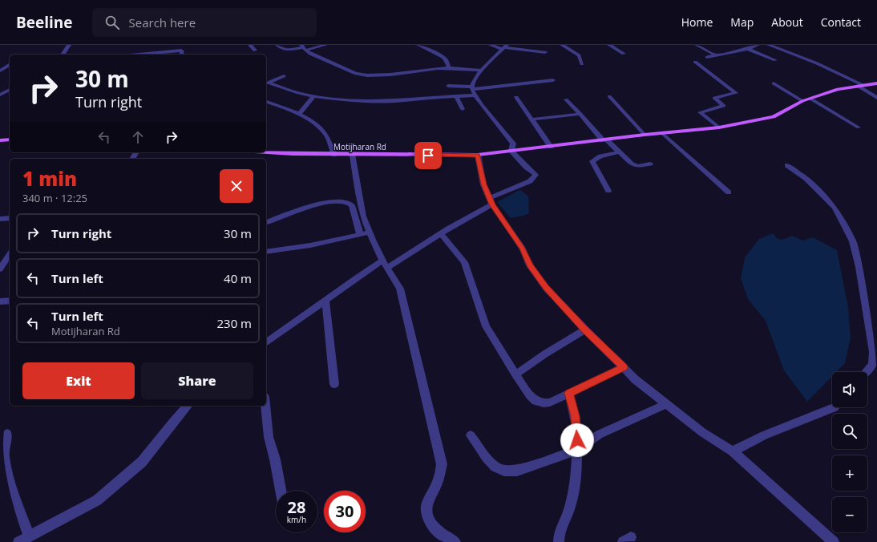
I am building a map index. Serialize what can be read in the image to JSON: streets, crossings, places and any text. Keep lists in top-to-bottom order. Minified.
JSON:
{"streets":{"main road":["Motijharan Rd"]},"page":{"header":"Beeline","search":"Search here","nav":["Home","Map","About","Contact"],"turn":["30 m","Turn right"],"heading":["1 min","340 m · 12:25"],"list":[{"name":"Turn right","value":"30 m"},{"name":"Turn left","value":"40 m"},{"name":"Turn left","note":"Motijharan Rd","value":"230 m"}],"buttons":["Exit","Share"],"map_buttons":["+","−"],"speed":"28 km/h","limit":"30"}}
